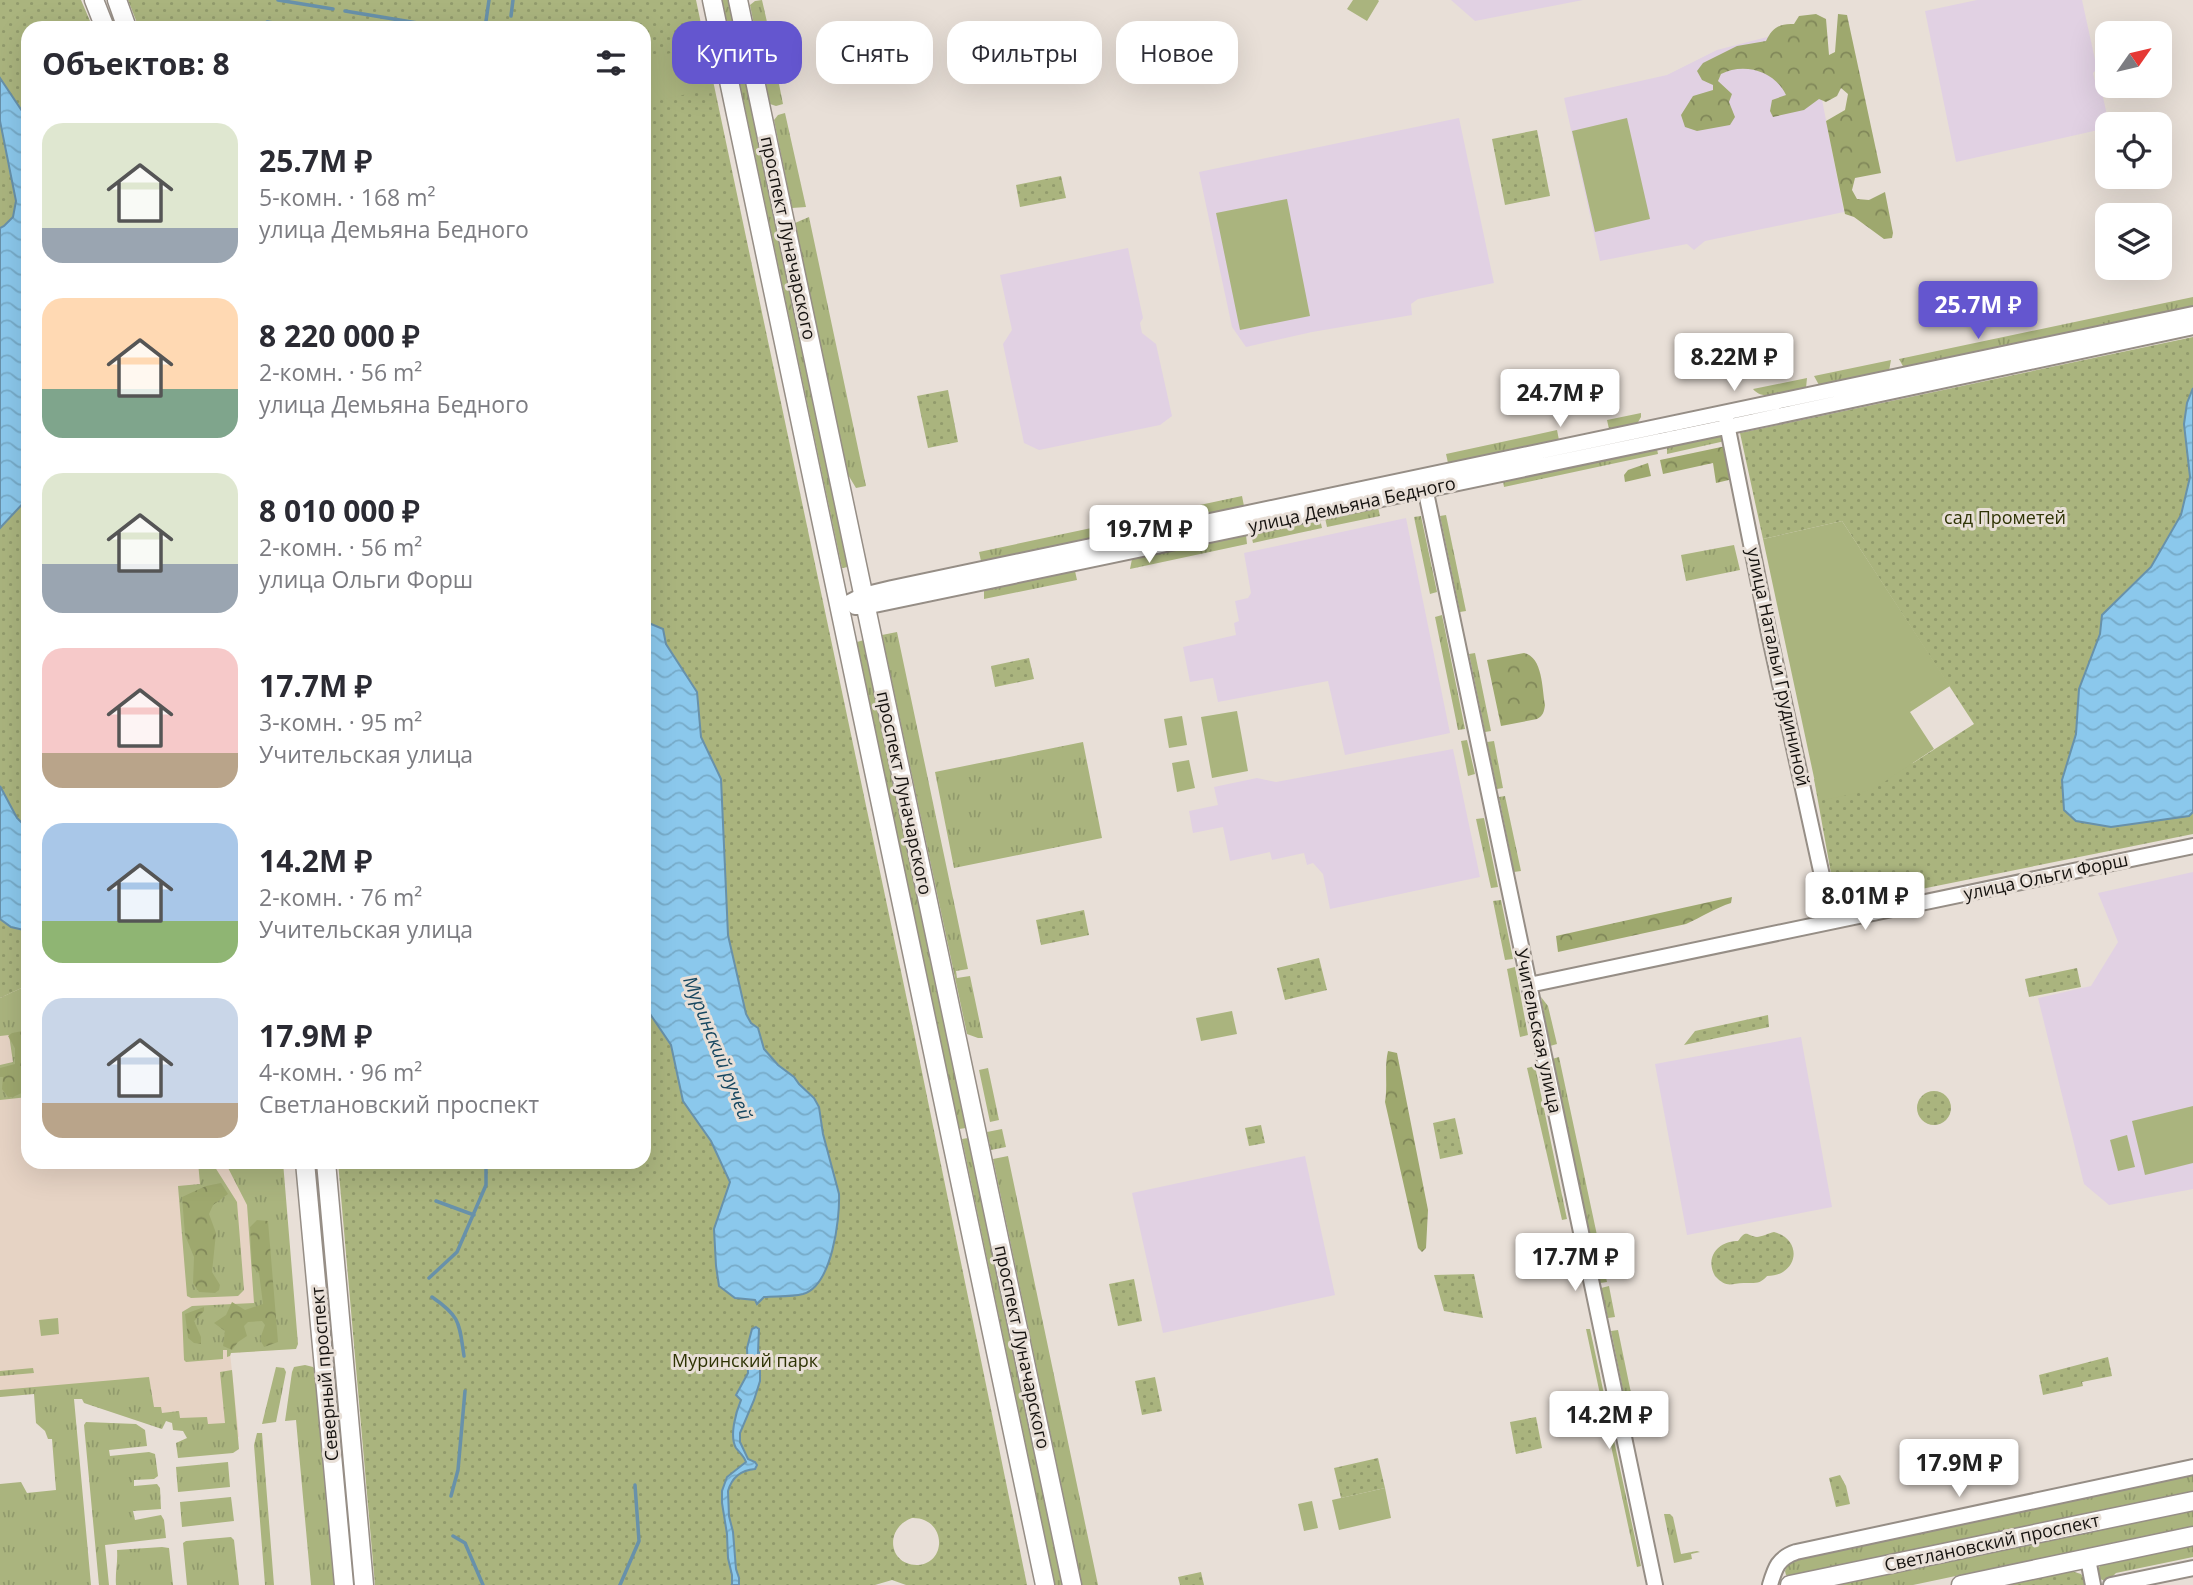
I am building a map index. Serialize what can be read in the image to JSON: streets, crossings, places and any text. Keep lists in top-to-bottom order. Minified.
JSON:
{"streets":{"main road":["проспект Луначарского","Северный проспект","Светлановский проспект"],"street":["улица Демьяна Бедного","улица Натальи Грудининой","улица Ольги Форш","Учительская улица"]},"crossings":[["проспект Луначарского","улица Демьяна Бедного"],["улица Демьяна Бедного","улица Натальи Грудининой"],["улица Демьяна Бедного","Учительская улица"],["улица Натальи Грудининой","улица Ольги Форш"],["улица Ольги Форш","Учительская улица"]],"water":["Муринский ручей"],"parks":["сад Прометей","Муринский парк"],"north":"top right","page":{"chip":["Купить","Снять","Фильтры","Новое"],"heading":"Объектов: 8","list":[{"name":"25.7M ₽","note":"5-комн. · 168 m² · улица Демьяна Бедного"},{"name":"8 220 000 ₽","note":"2-комн. · 56 m² · улица Демьяна Бедного"},{"name":"8 010 000 ₽","note":"2-комн. · 56 m² · улица Ольги Форш"},{"name":"17.7M ₽","note":"3-комн. · 95 m² · Учительская улица"},{"name":"14.2M ₽","note":"2-комн. · 76 m² · Учительская улица"},{"name":"17.9M ₽","note":"4-комн. · 96 m² · Светлановский проспект"}],"price":["25.7M ₽","8.22M ₽","24.7M ₽","19.7M ₽","8.01M ₽","17.7M ₽","14.2M ₽","17.9M ₽"]}}
